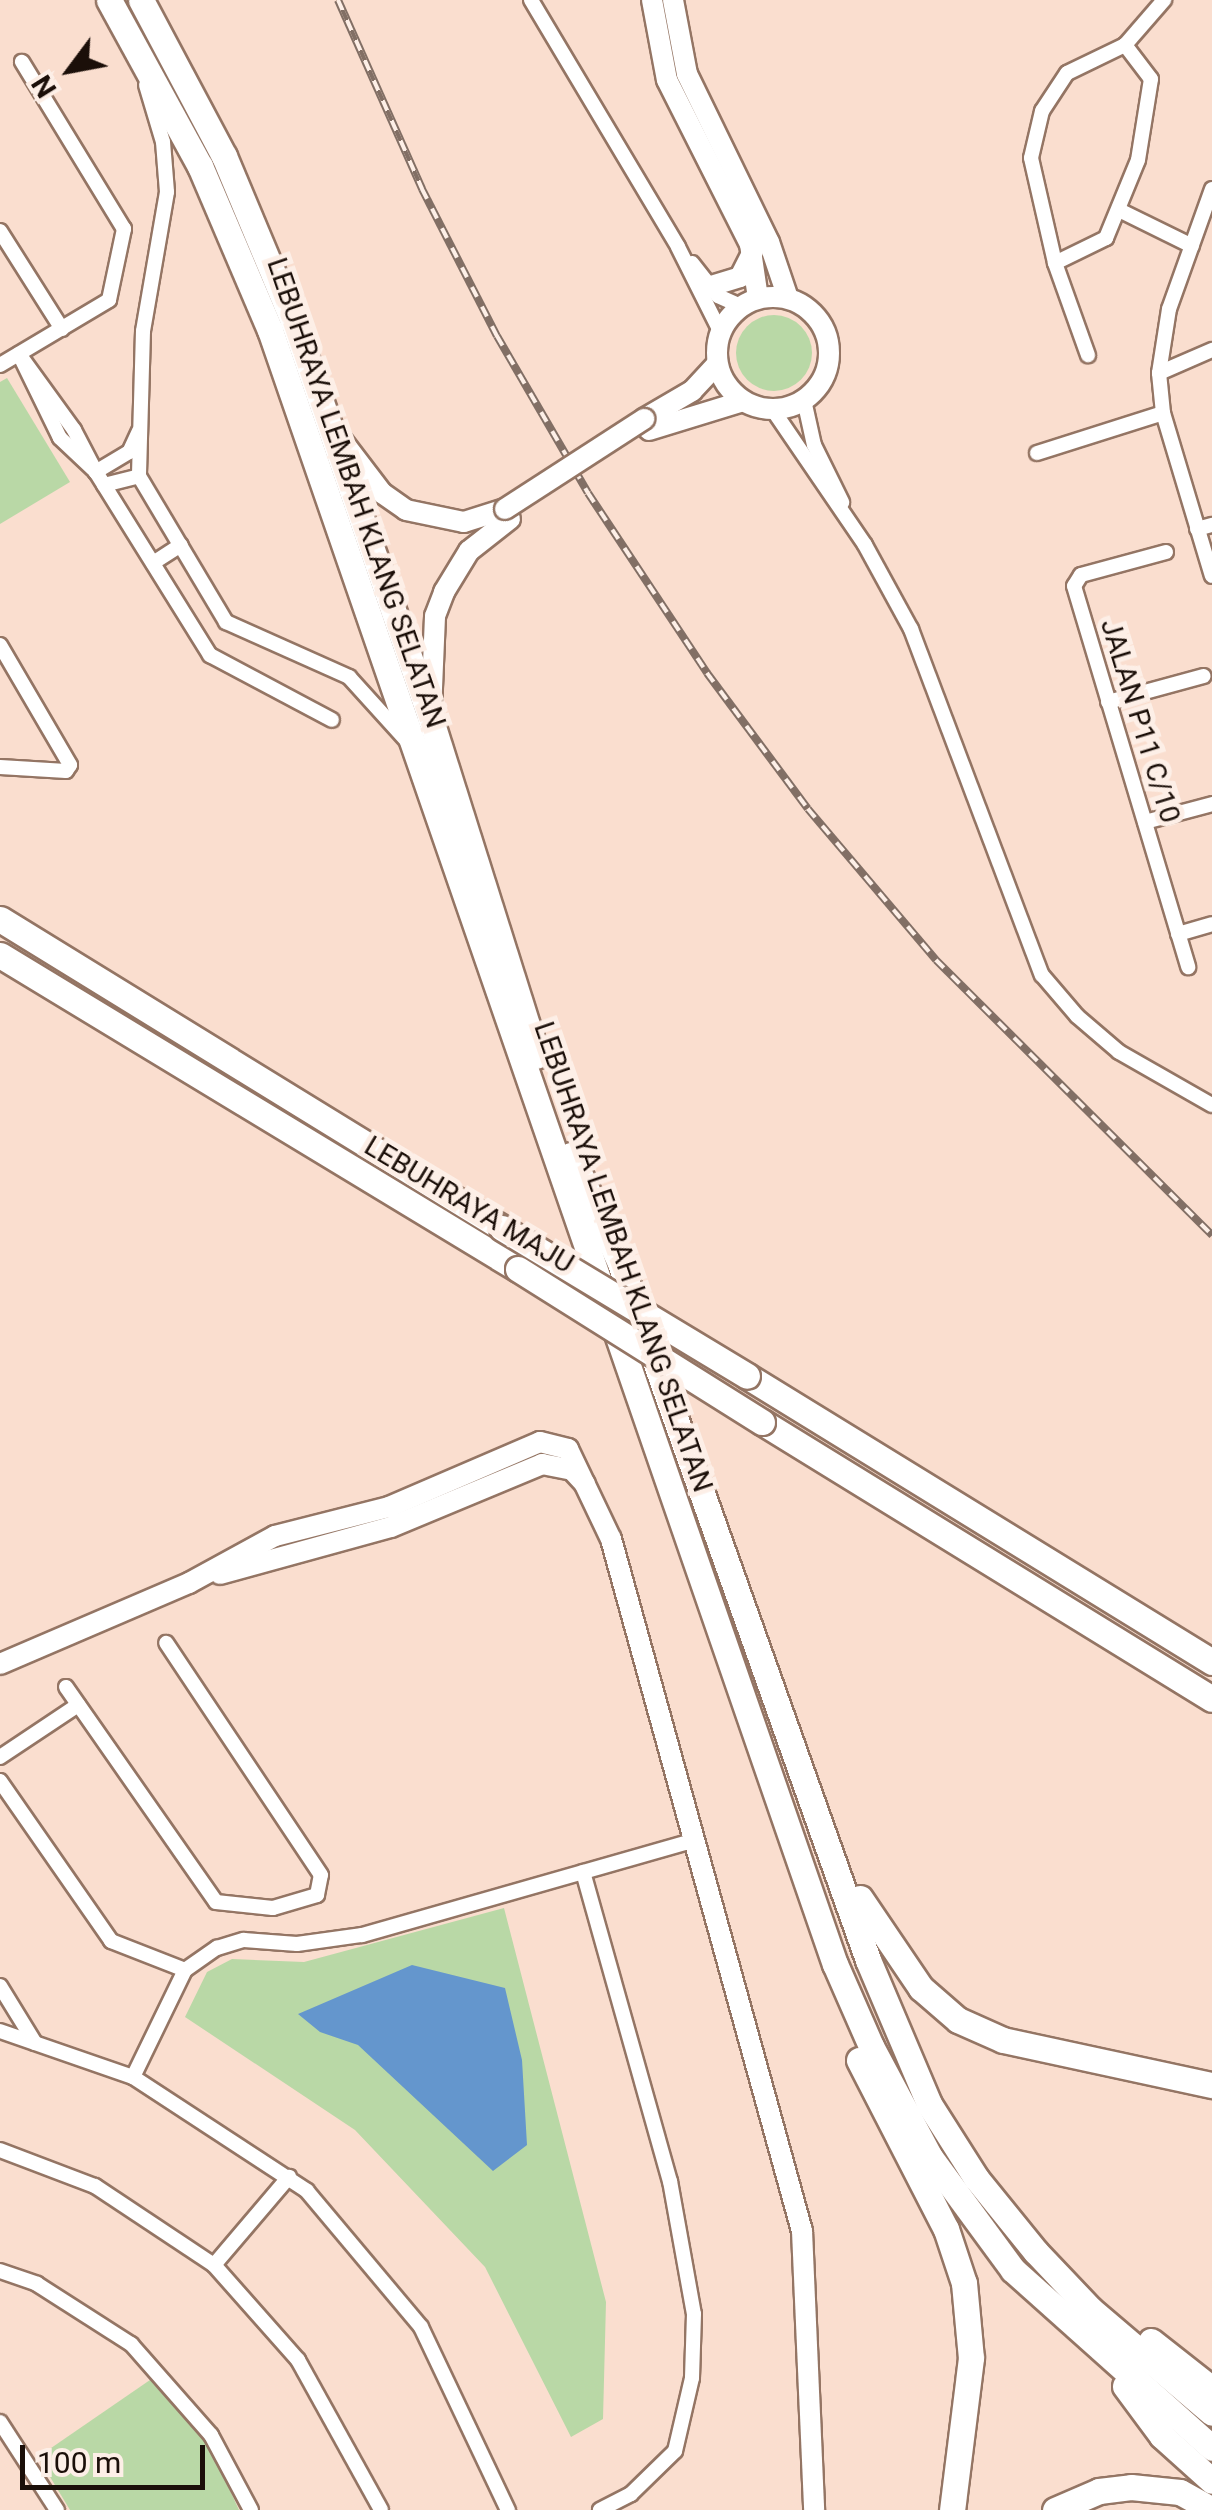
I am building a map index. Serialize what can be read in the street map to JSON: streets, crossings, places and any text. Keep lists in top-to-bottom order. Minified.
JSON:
{"streets":{"highway":["LEBUHRAYA LEMBAH KLANG SELATAN","LEBUHRAYA MAJU"],"street":["JALAN P11 C/10"]},"scale_bar":"100 m","north":"bottom left"}
